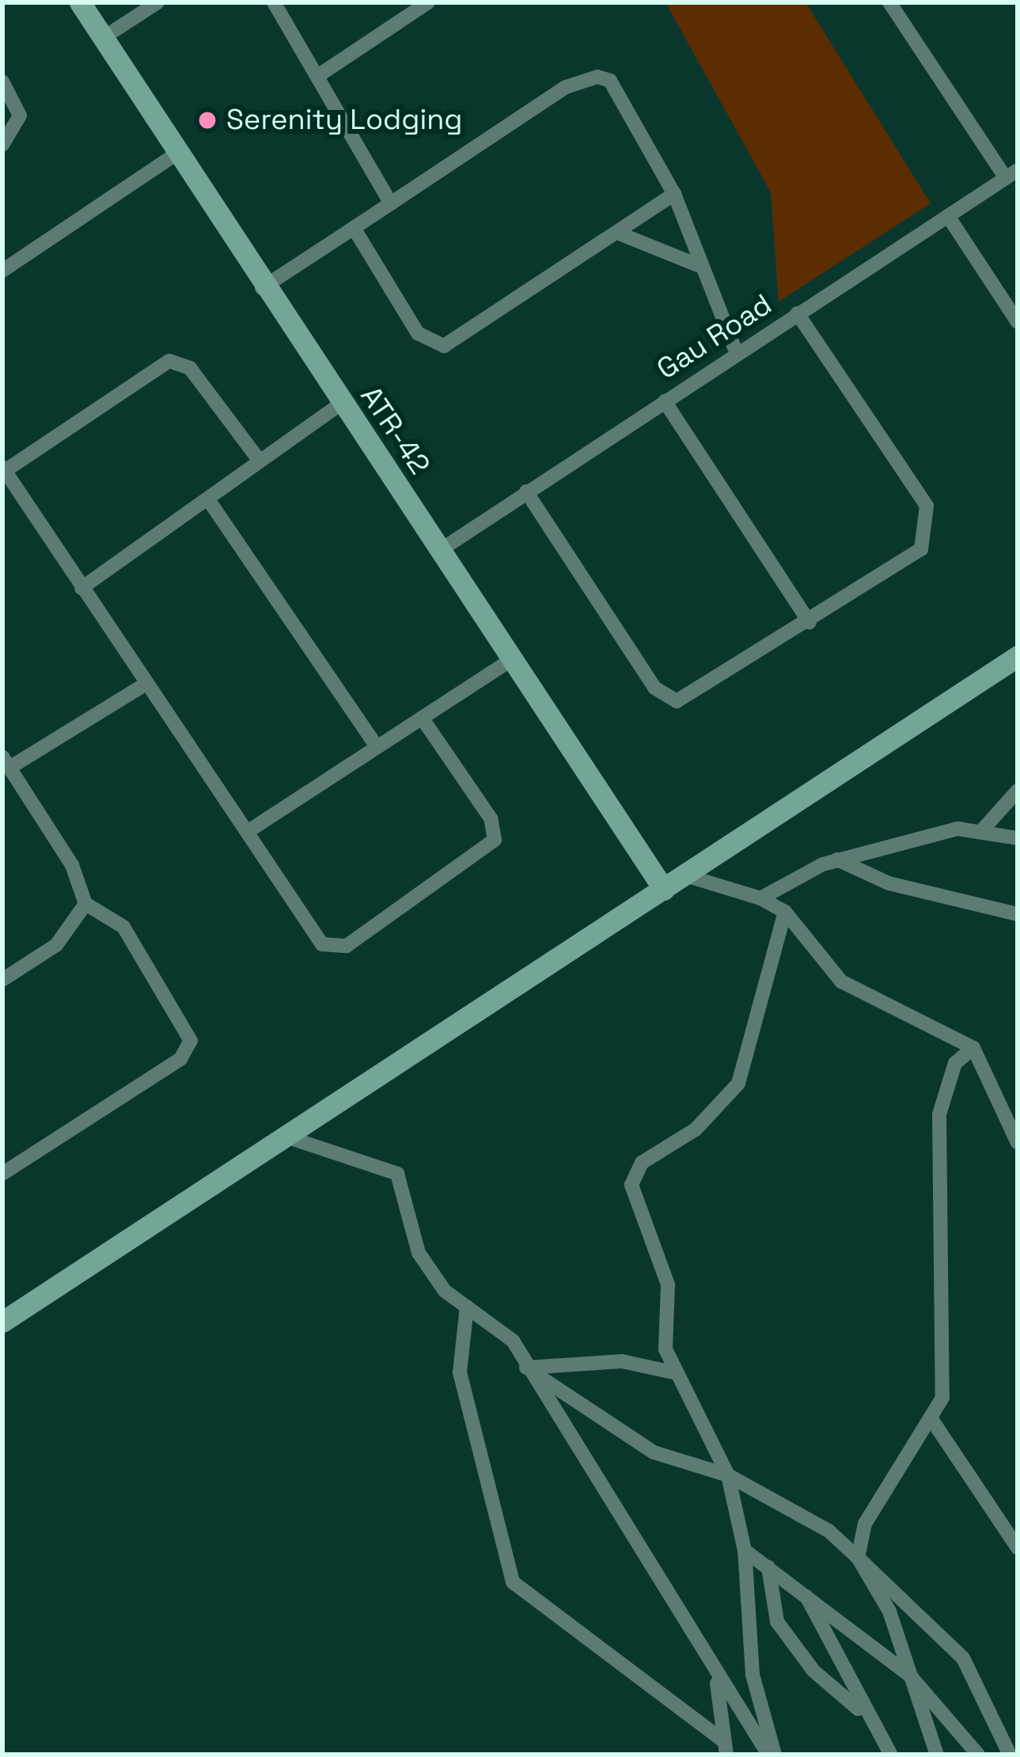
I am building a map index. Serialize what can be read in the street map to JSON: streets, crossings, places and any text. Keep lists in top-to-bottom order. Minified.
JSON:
{"streets":{"main road":["ATR-42"],"street":["Gau Road"]},"crossings":[["Gau Road","ATR-42"]],"places":["Serenity Lodging"]}
